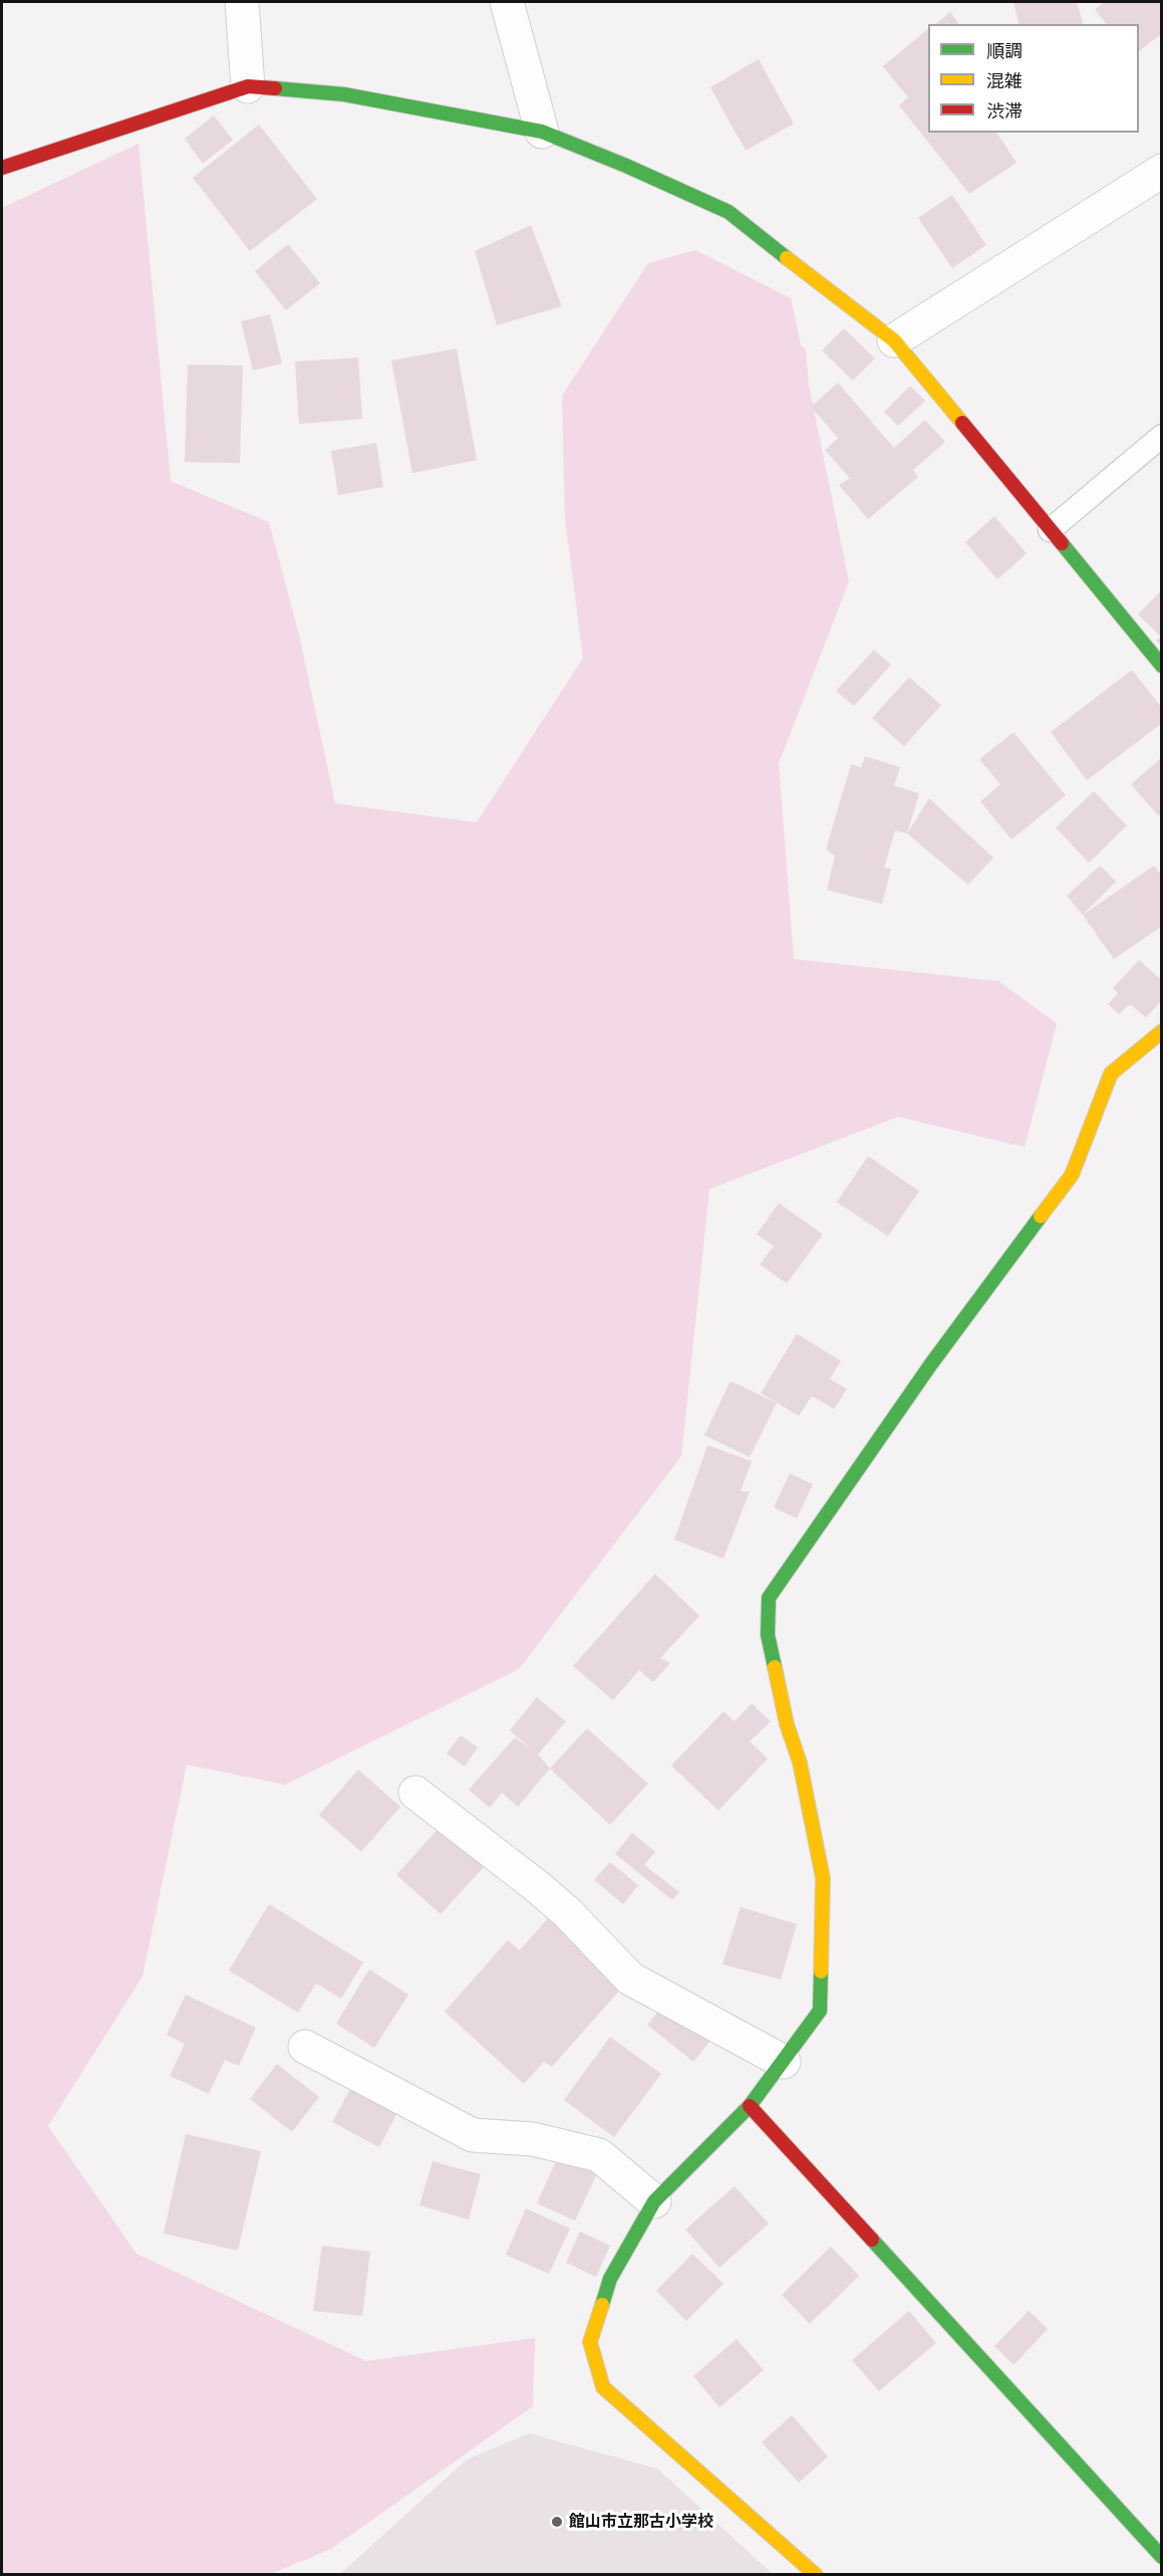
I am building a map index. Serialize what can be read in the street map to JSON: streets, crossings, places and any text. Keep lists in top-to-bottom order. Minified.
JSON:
{"places":["館山市立那古小学校"],"legend":["順調","混雑","渋滞"]}
